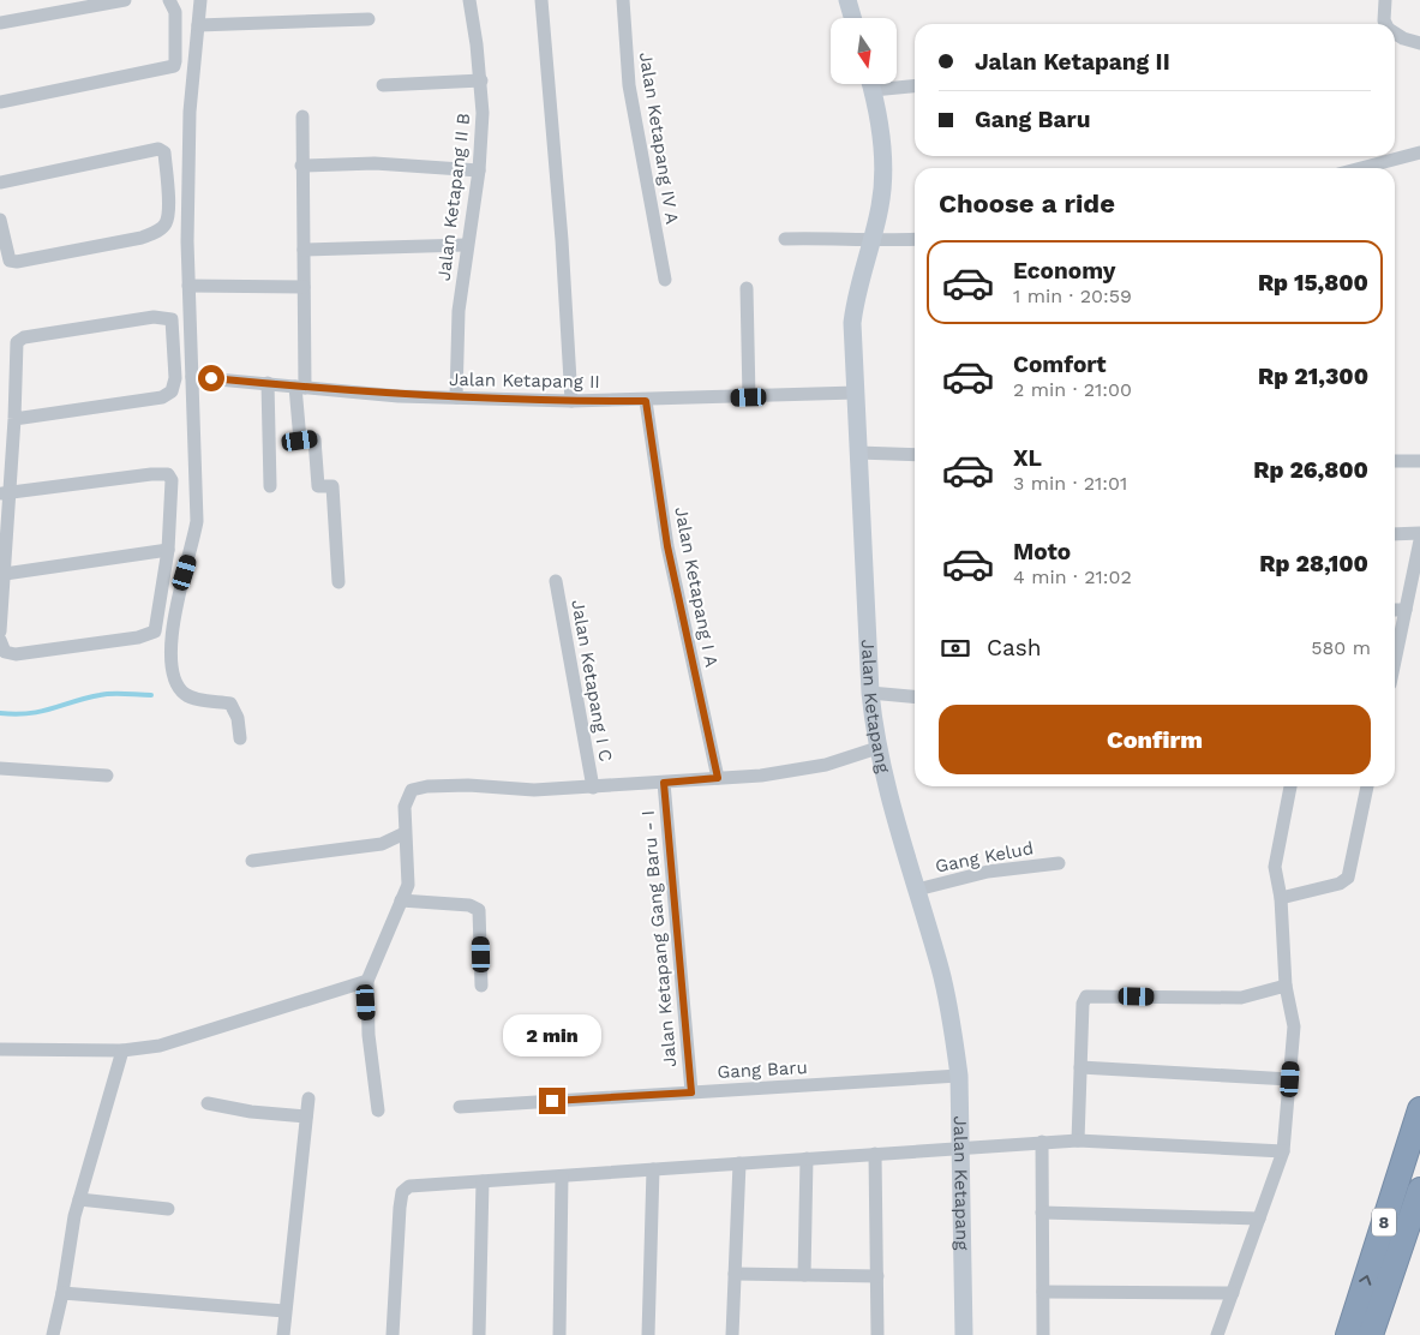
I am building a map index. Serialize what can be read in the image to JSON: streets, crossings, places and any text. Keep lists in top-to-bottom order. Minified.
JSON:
{"streets":{"highway":["8"],"street":["Jalan Ketapang IV A","Jalan Ketapang II B","Jalan Ketapang II","Jalan Ketapang I A","Jalan Ketapang I C","Jalan Ketapang","Gang Kelud","Jalan Ketapang Gang Baru - I","Gang Baru"]},"crossings":[["Jalan Ketapang II B","Jalan Ketapang II"],["Jalan Ketapang II","Jalan Ketapang I A"],["Jalan Ketapang II","Jalan Ketapang"],["Jalan Ketapang","Gang Kelud"],["Jalan Ketapang","Gang Baru"],["Jalan Ketapang Gang Baru - I","Gang Baru"]],"north":"bottom","page":{"banner":["Jalan Ketapang II","Gang Baru"],"heading":"Choose a ride","list":[{"name":"Economy","note":"1 min · 20:59","value":"Rp 15,800"},{"name":"Comfort","note":"2 min · 21:00","value":"Rp 21,300"},{"name":"XL","note":"3 min · 21:01","value":"Rp 26,800"},{"name":"Moto","note":"4 min · 21:02","value":"Rp 28,100"}],"pay":["Cash","580 m"],"buttons":"Confirm","bubble":"2 min"}}
